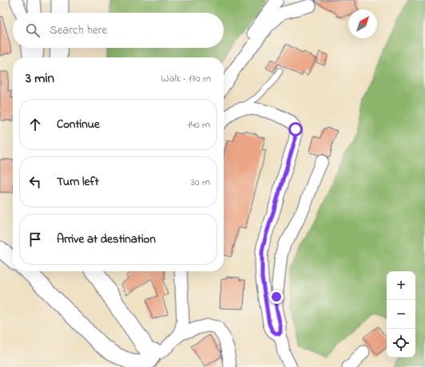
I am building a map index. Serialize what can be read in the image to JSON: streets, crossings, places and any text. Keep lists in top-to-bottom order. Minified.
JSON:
{"north":"top right","page":{"search":"Search here","heading":["3 min","Walk · 170 m"],"list":[["Continue","140 m"],["Turn left","30 m"],"Arrive at destination"],"map_buttons":["+","−"]}}
